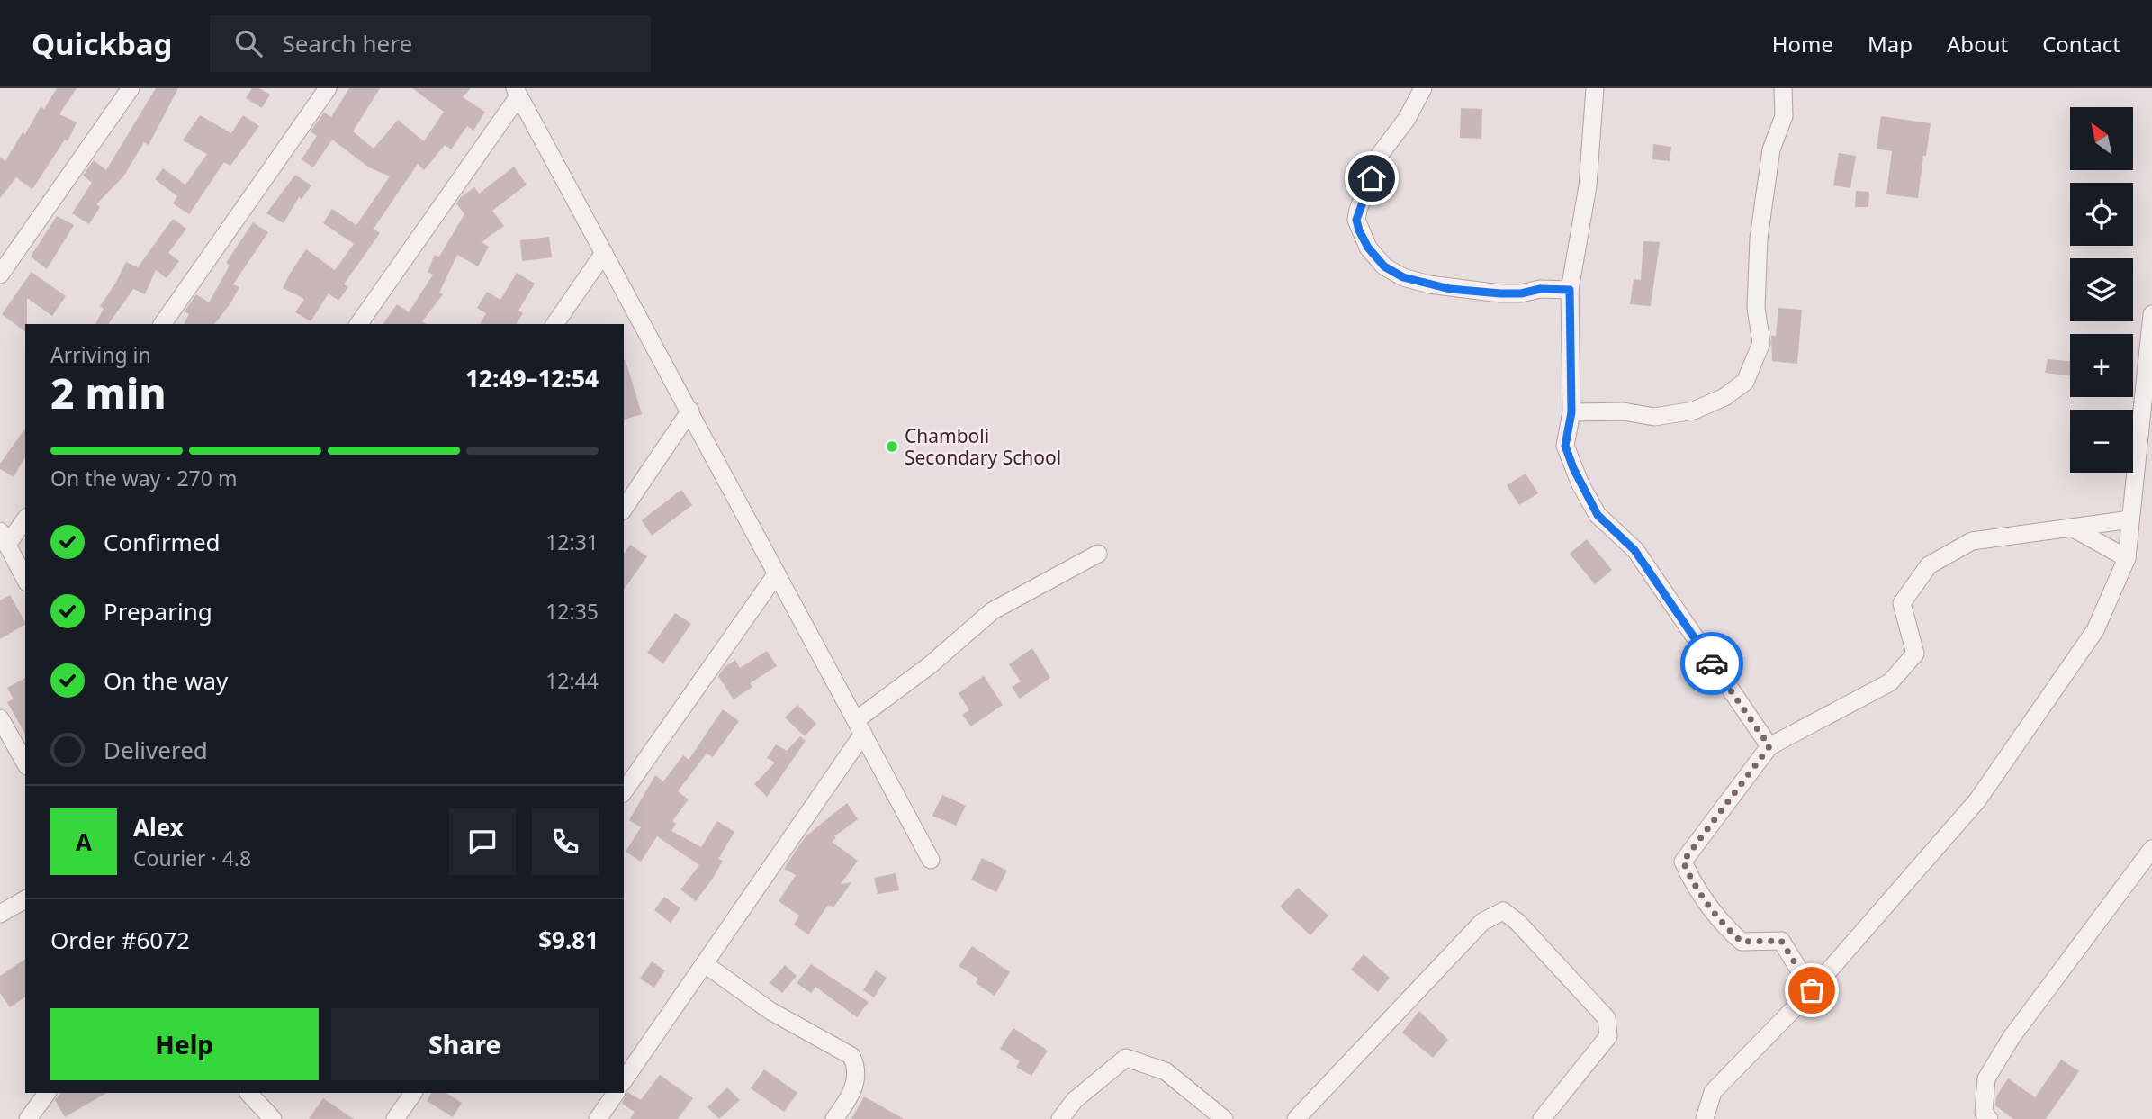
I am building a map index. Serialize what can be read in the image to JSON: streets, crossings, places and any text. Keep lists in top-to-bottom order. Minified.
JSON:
{"places":["Chamboli Secondary School"],"north":"top left","page":{"header":"Quickbag","search":"Search here","nav":["Home","Map","About","Contact"],"map_buttons":["+","−"],"heading":["2 min","Arriving in","12:49–12:54"],"panel":["Alex","Courier · 4.8","Order #6072","$9.81"],"bar":"On the way · 270 m","list":[["Confirmed","12:31"],["Preparing","12:35"],["On the way","12:44"],"Delivered"],"round":"A","buttons":["Help","Share"]}}
